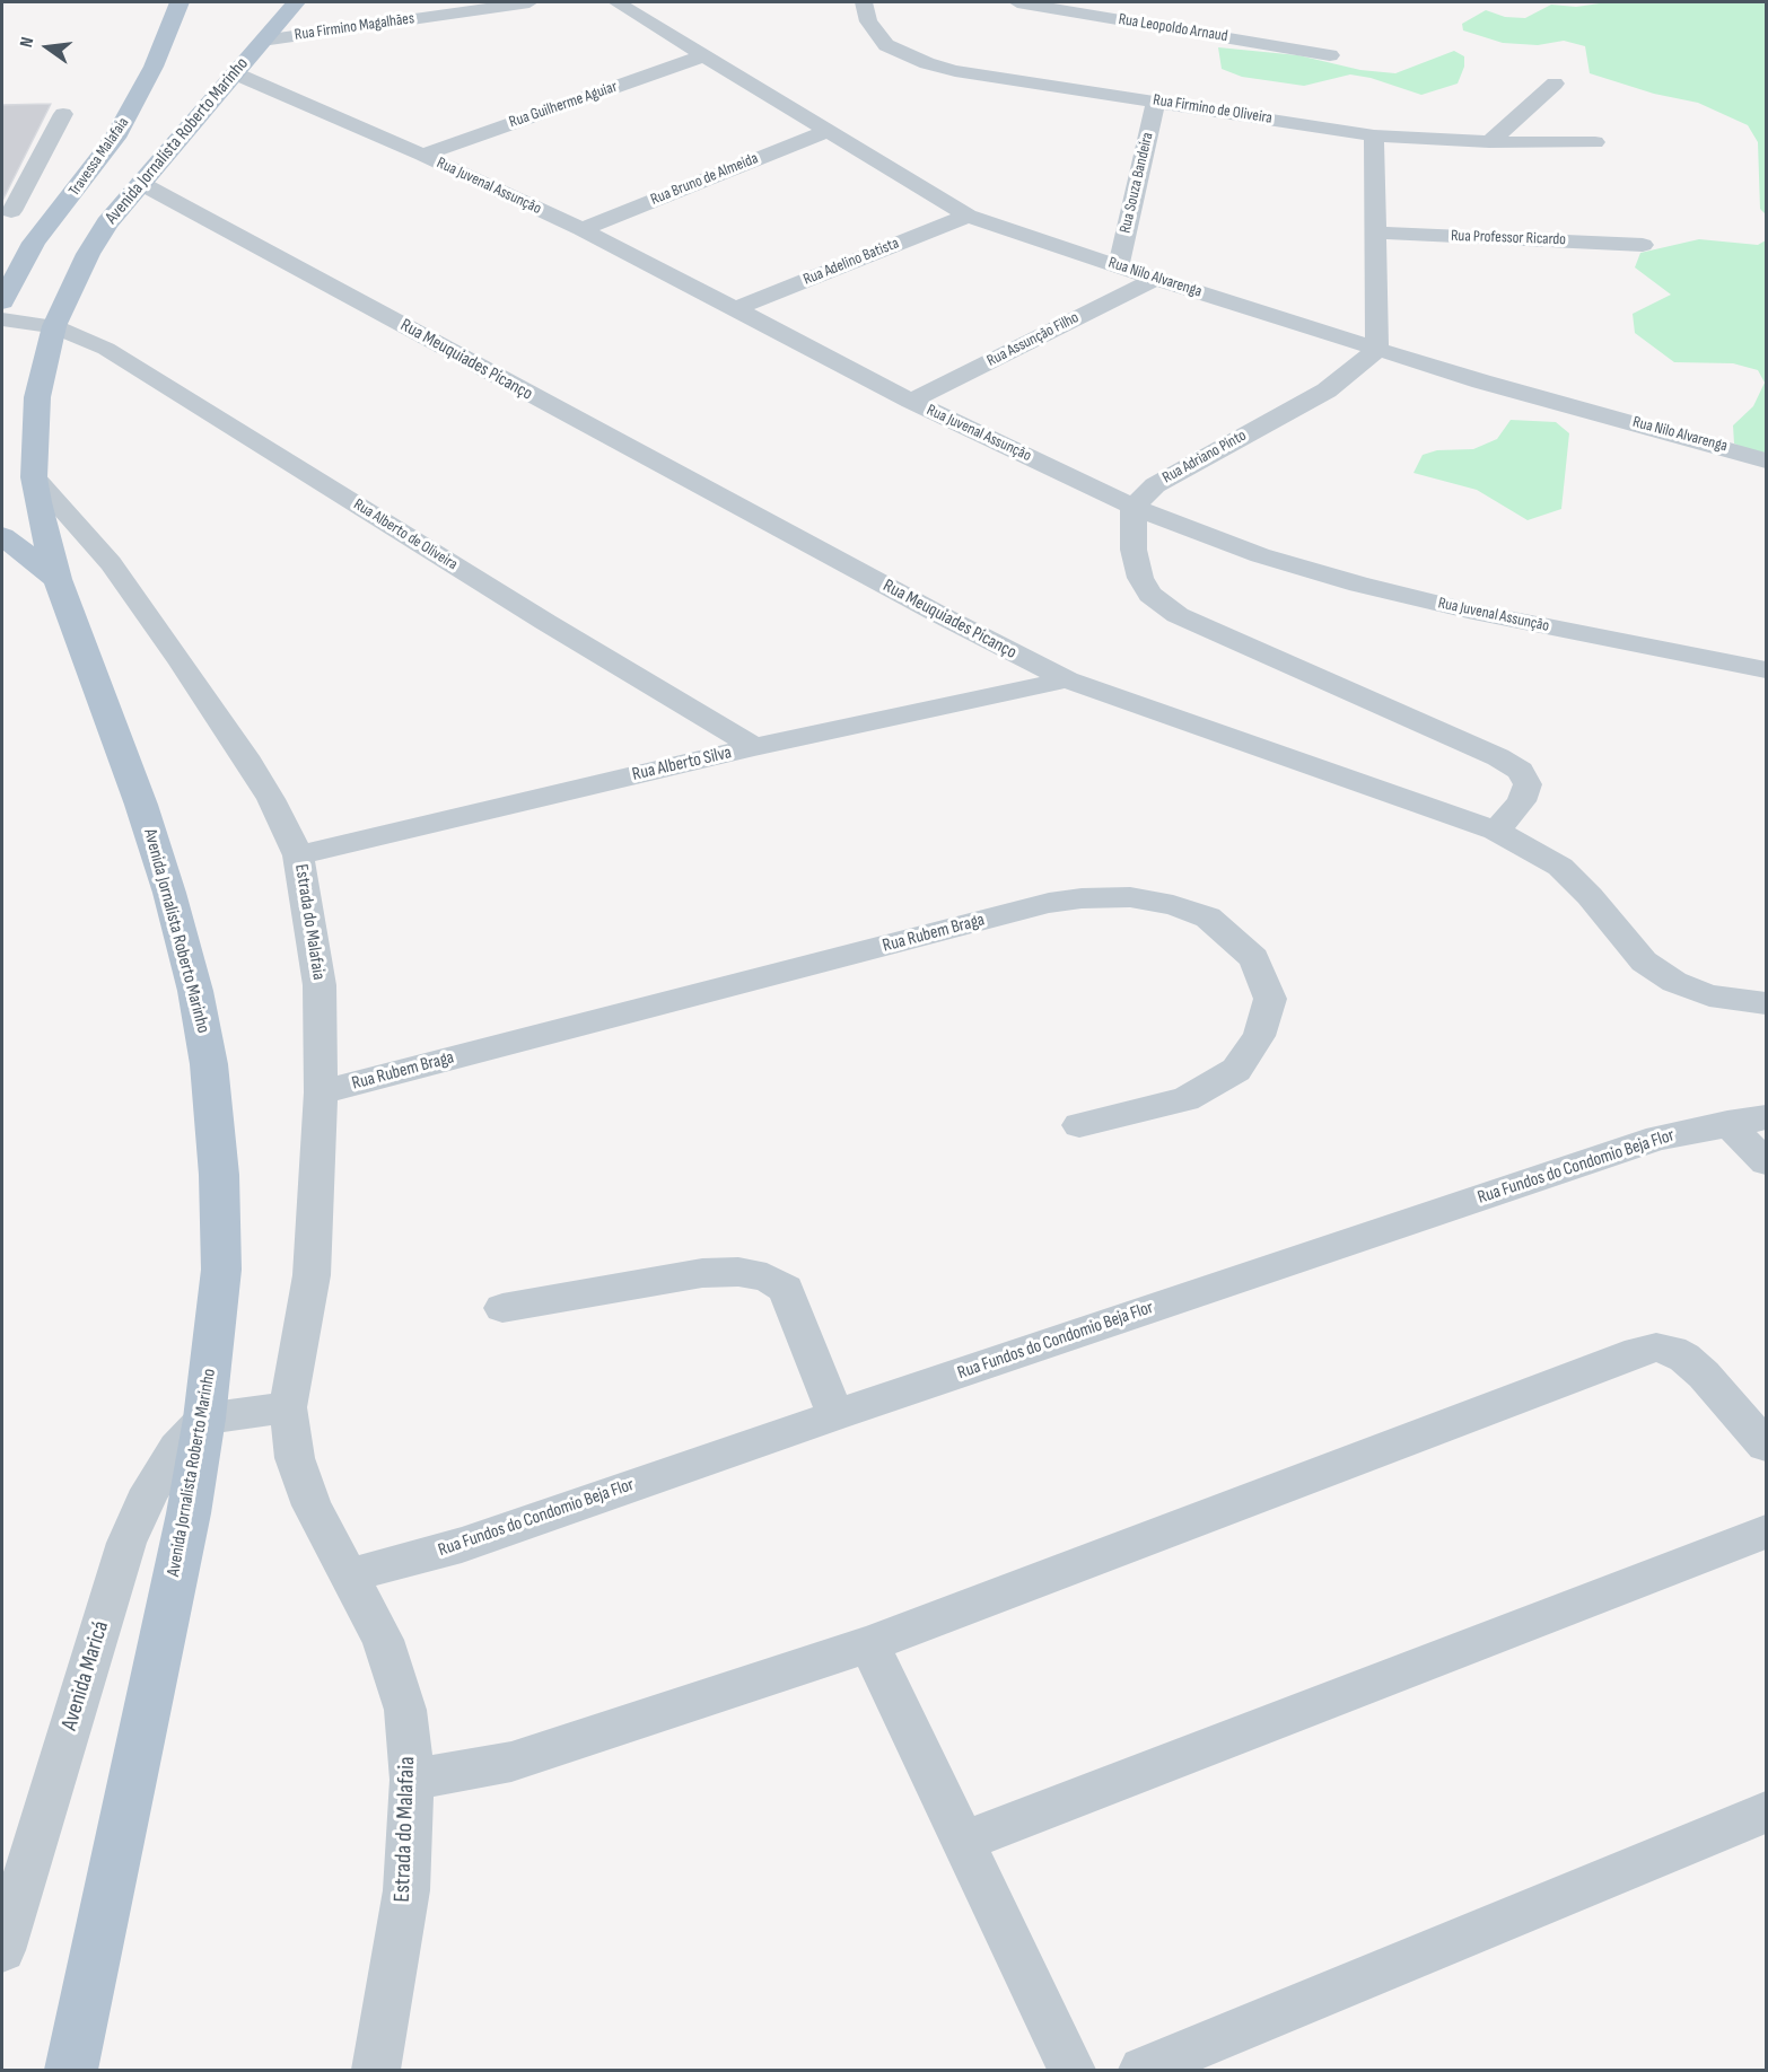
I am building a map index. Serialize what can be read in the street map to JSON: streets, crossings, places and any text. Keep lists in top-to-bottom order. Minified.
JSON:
{"streets":{"main road":["Avenida Jornalista Roberto Marinho","Travessa Malafaia"],"street":["Rua Firmino Magalhães","Rua Leopoldo Arnaud","Rua Guilherme Aguiar","Rua Firmino de Oliveira","Rua Bruno de Almeida","Rua Souza Bandeira","Rua Juvenal Assunção","Rua Professor Ricardo","Rua Adelino Batista","Rua Nilo Alvarenga","Rua Assunção Filho","Rua Meuquiades Picanço","Rua Adriano Pinto","Rua Alberto de Oliveira","Rua Alberto Silva","Estrada do Malafaia","Rua Rubem Braga","Rua Fundos do Condomio Beja Flor","Avenida Maricá"]},"crossings":[["Rua Firmino Magalhães","Avenida Jornalista Roberto Marinho"],["Rua Guilherme Aguiar","Rua Juvenal Assunção"],["Rua Guilherme Aguiar","Rua Nilo Alvarenga"],["Rua Firmino de Oliveira","Rua Souza Bandeira"],["Avenida Jornalista Roberto Marinho","Rua Juvenal Assunção"],["Avenida Jornalista Roberto Marinho","Rua Meuquiades Picanço"],["Avenida Jornalista Roberto Marinho","Rua Alberto de Oliveira"],["Avenida Jornalista Roberto Marinho","Estrada do Malafaia"],["Avenida Jornalista Roberto Marinho","Avenida Maricá"],["Rua Bruno de Almeida","Rua Juvenal Assunção"],["Rua Bruno de Almeida","Rua Nilo Alvarenga"],["Rua Souza Bandeira","Rua Nilo Alvarenga"],["Rua Juvenal Assunção","Rua Adelino Batista"],["Rua Juvenal Assunção","Rua Assunção Filho"],["Rua Juvenal Assunção","Rua Adriano Pinto"],["Rua Adelino Batista","Rua Nilo Alvarenga"],["Rua Nilo Alvarenga","Rua Assunção Filho"],["Rua Nilo Alvarenga","Rua Adriano Pinto"],["Rua Meuquiades Picanço","Rua Alberto Silva"],["Rua Alberto de Oliveira","Rua Alberto Silva"],["Rua Alberto Silva","Estrada do Malafaia"],["Estrada do Malafaia","Rua Rubem Braga"],["Estrada do Malafaia","Rua Fundos do Condomio Beja Flor"]],"north":"left"}
